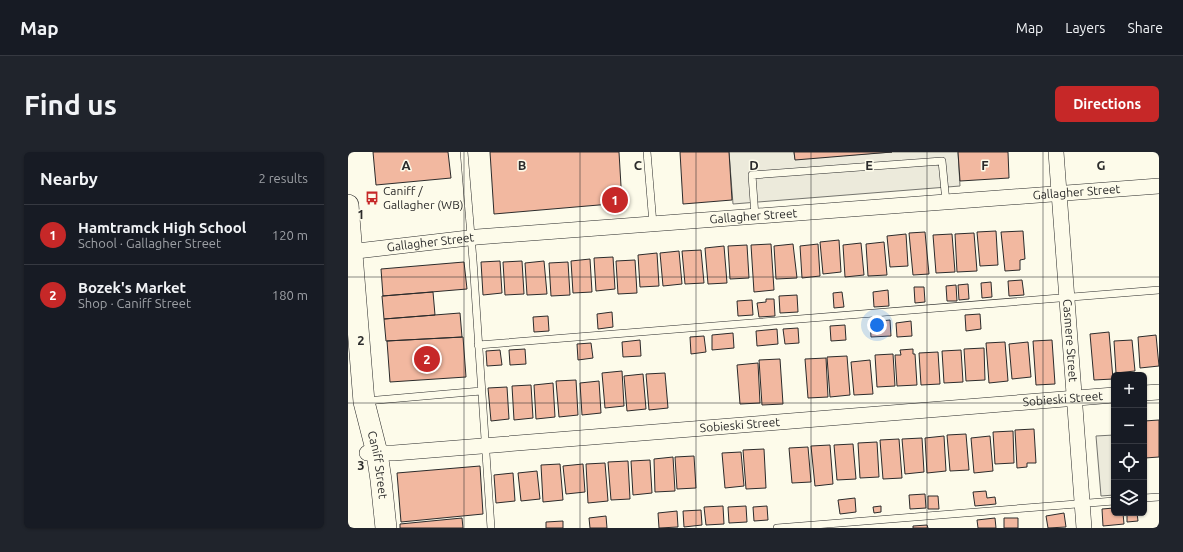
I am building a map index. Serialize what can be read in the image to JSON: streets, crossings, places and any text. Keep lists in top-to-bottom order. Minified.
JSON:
{"streets":{"street":["Gallagher Street","Casmere Street","Sobieski Street","Caniff Street"]},"crossings":[["Gallagher Street","Casmere Street"],["Gallagher Street","Caniff Street"],["Casmere Street","Sobieski Street"],["Sobieski Street","Caniff Street"]],"places":{"bus stop":["Caniff / Gallagher (WB)"]},"page":{"header":"Map","nav":["Map","Layers","Share"],"buttons":"Directions","title":"Find us","heading":["Nearby","2 results"],"pins":["1","2"],"list":[{"mark":"1","name":"Hamtramck High School","note":"School · Gallagher Street","value":"120 m"},{"mark":"2","name":"Bozek's Market","note":"Shop · Caniff Street","value":"180 m"}],"map_buttons":["+","−"]},"grid":{"columns":["A","B","C","D","E","F","G"],"rows":["1","2","3"]}}
